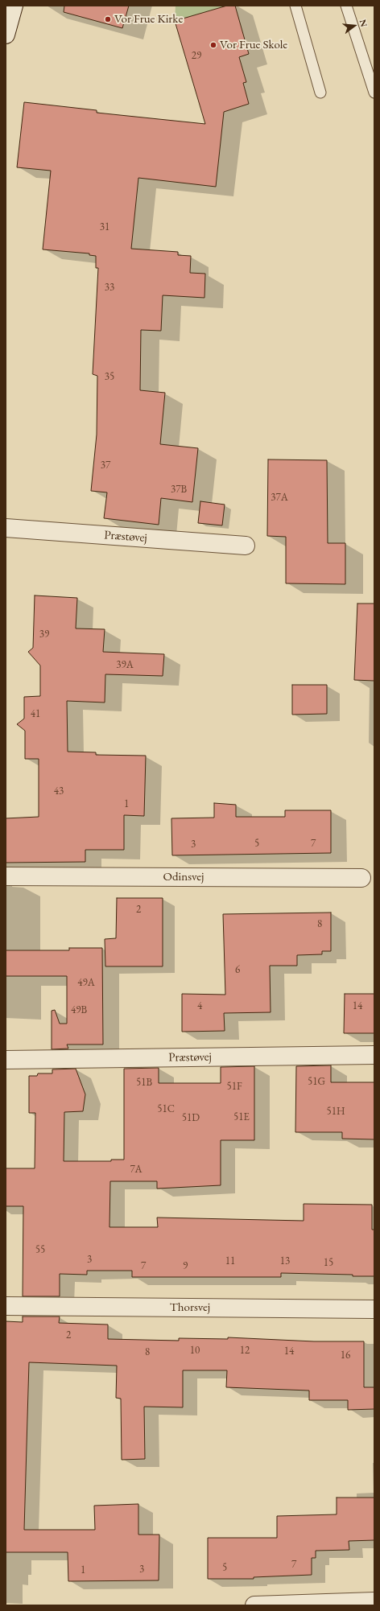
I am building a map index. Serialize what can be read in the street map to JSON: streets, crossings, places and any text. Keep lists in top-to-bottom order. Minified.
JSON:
{"streets":{"street":["Præstøvej","Odinsvej","Thorsvej"]},"places":["Vor Frue Kirke","Vor Frue Skole"],"house_numbers":["29","31","33","35","37","37B","37A","39","39A","41","43","1","5","7","3","2","8","6","49A","4","14","49B","51G","51B","51F","51C","51H","51E","51D","7A","55","3","11","13","15","7","9","2","10","12","14","8","16","7","5","3","1"],"north":"right"}
